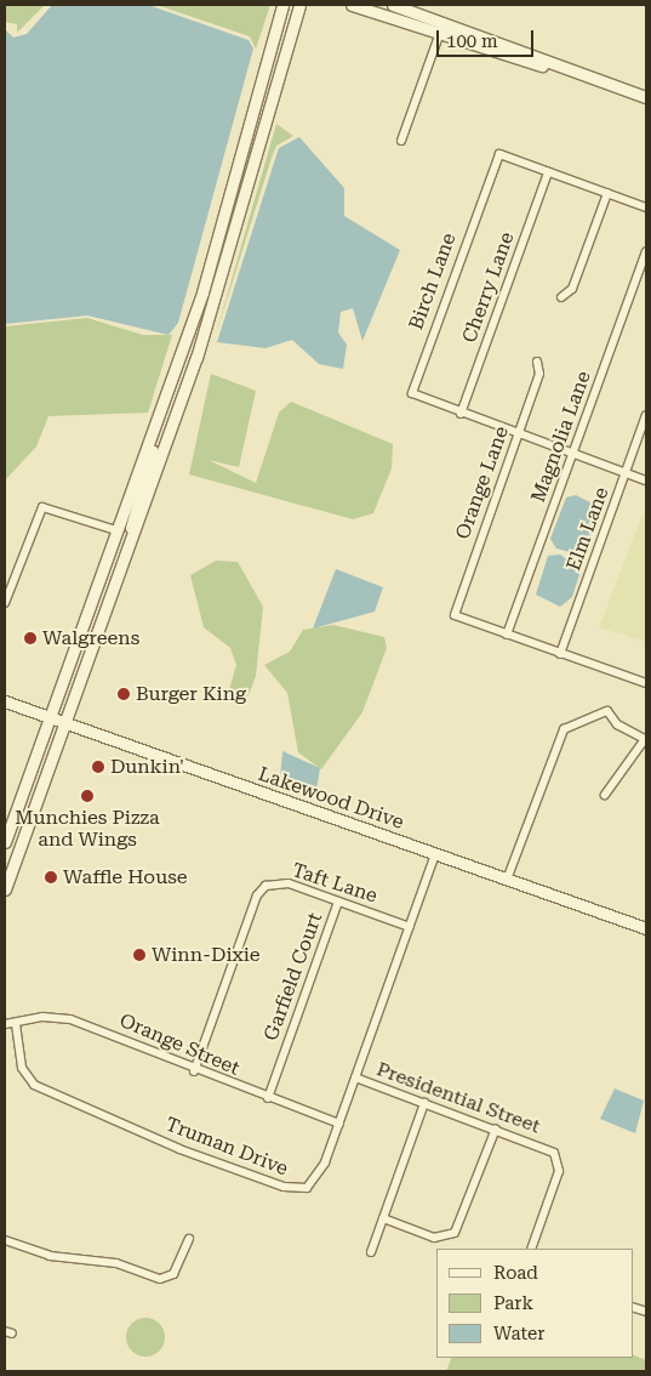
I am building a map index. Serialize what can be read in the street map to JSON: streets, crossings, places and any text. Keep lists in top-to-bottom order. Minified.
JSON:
{"streets":{"main road":["Lakewood Drive"],"street":["Birch Lane","Cherry Lane","Magnolia Lane","Orange Lane","Elm Lane","Taft Lane","Garfield Court","Orange Street","Presidential Street","Truman Drive"]},"crossings":[["Birch Lane","Cherry Lane"],["Magnolia Lane","Orange Lane"],["Lakewood Drive","Truman Drive"],["Taft Lane","Garfield Court"],["Taft Lane","Orange Street"],["Taft Lane","Truman Drive"],["Garfield Court","Orange Street"],["Orange Street","Truman Drive"],["Presidential Street","Truman Drive"]],"places":["Walgreens","Burger King","Dunkin'","Munchies Pizza and Wings","Waffle House","Winn-Dixie"],"legend":["Road","Park","Water"],"scale_bar":"100 m"}
